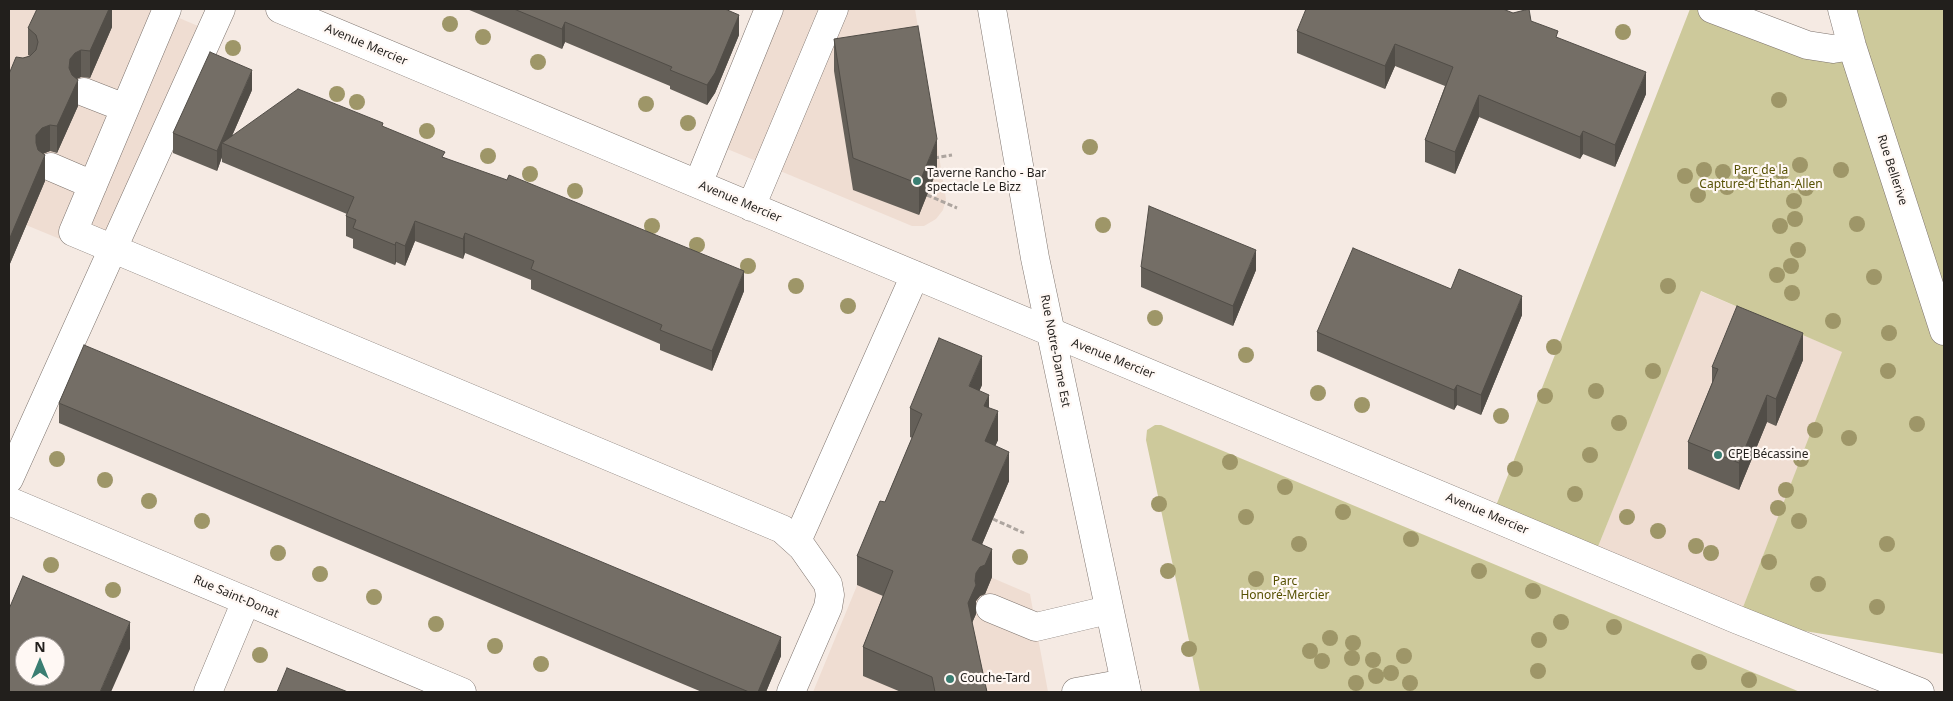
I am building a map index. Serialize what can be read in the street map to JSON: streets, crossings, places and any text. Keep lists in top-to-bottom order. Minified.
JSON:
{"streets":{"street":["Avenue Mercier","Rue Bellerive","Rue Notre-Dame Est","Rue Saint-Donat"]},"crossings":[["Avenue Mercier","Rue Notre-Dame Est"]],"parks":["Parc de la Capture-d'Ethan-Allen","Parc Honoré-Mercier"],"places":["Taverne Rancho - Bar spectacle Le Bizz","CPE Bécassine","Couche-Tard"],"north":"top"}
